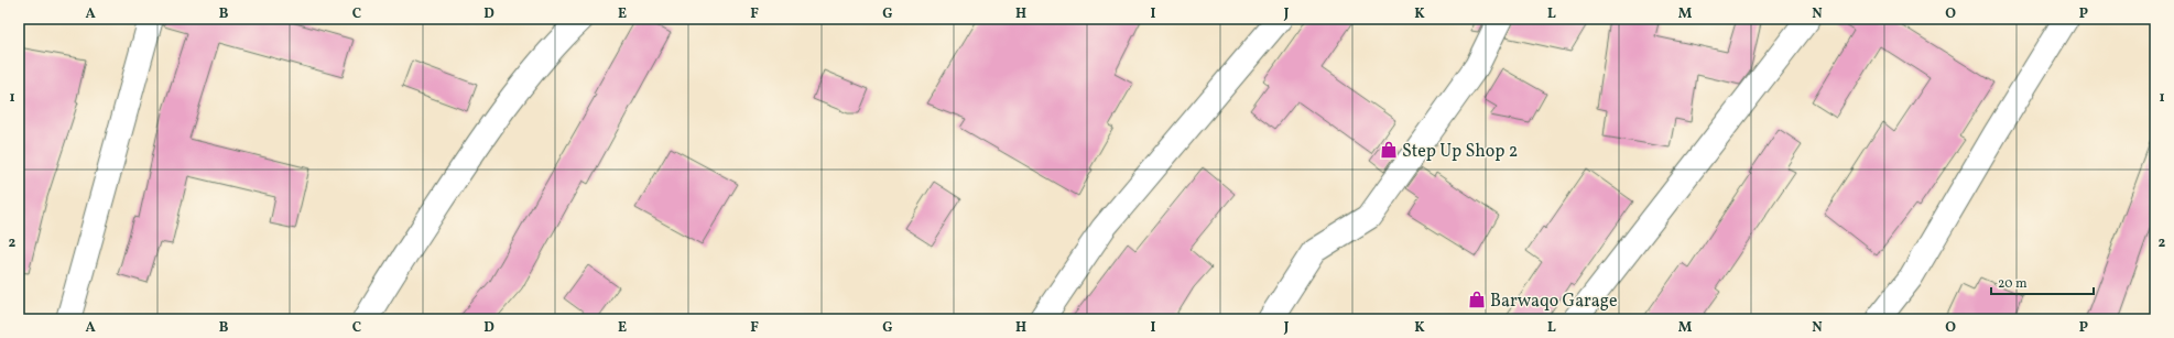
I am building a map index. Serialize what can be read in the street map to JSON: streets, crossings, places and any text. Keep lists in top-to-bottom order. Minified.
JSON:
{"places":{"shop":["Step Up Shop 2","Barwaqo Garage"]},"scale_bar":"20 m","grid":{"columns":["A","B","C","D","E","F","G","H","I","J","K","L","M","N","O","P"],"rows":["1","2"]}}
